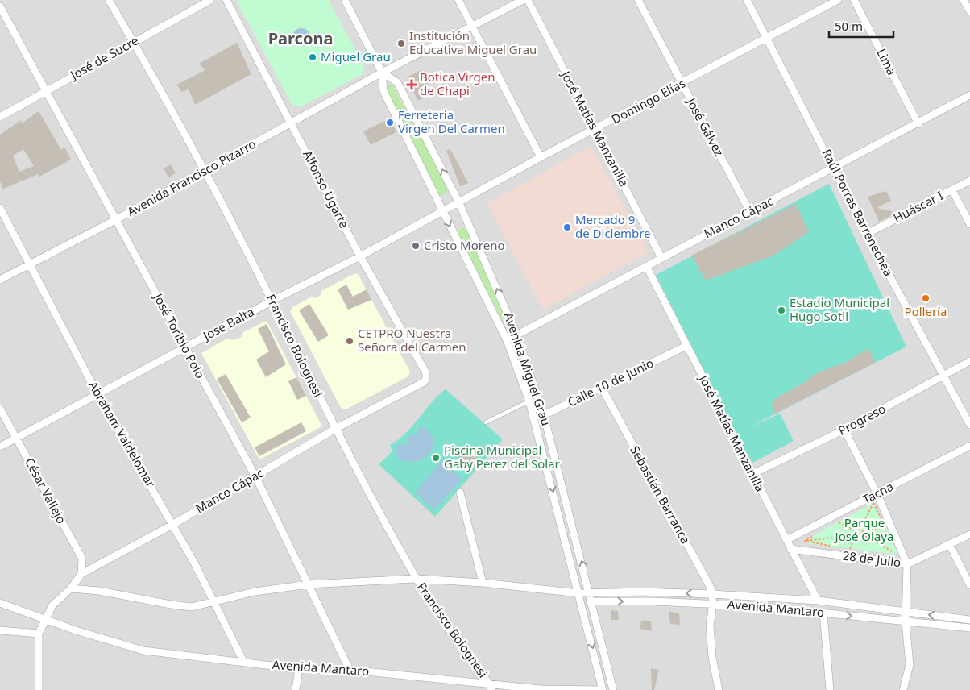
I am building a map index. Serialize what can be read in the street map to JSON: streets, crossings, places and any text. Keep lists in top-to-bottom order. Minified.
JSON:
{"streets":{"street":["José de Sucre","Lima","Domingo Elías","José Gálvez","José Matías Manzanilla","Avenida Francisco Pizarro","Alfonso Ugarte","Huáscar I","Raúl Porras Barrenechea","Manco Cápac","Jose Balta","José Toribio Polo","Francisco Bolognesi","Avenida Miguel Grau","Calle 10 de Junio","Progreso","Abraham Valdelomar","César Vallejo","Tacna","Sebastián Barranca","28 de Julio","Avenida Mantaro"]},"crossings":[["José de Sucre","José Toribio Polo"],["José de Sucre","Francisco Bolognesi"],["Lima","Manco Cápac"],["Domingo Elías","José Gálvez"],["Domingo Elías","José Matías Manzanilla"],["Domingo Elías","Raúl Porras Barrenechea"],["Domingo Elías","Jose Balta"],["Domingo Elías","Avenida Miguel Grau"],["José Gálvez","Manco Cápac"],["José Matías Manzanilla","Manco Cápac"],["José Matías Manzanilla","Calle 10 de Junio"],["José Matías Manzanilla","Progreso"],["José Matías Manzanilla","Tacna"],["José Matías Manzanilla","28 de Julio"],["Avenida Francisco Pizarro","Alfonso Ugarte"],["Avenida Francisco Pizarro","José Toribio Polo"],["Avenida Francisco Pizarro","Francisco Bolognesi"],["Avenida Francisco Pizarro","Avenida Miguel Grau"],["Avenida Francisco Pizarro","Abraham Valdelomar"],["Alfonso Ugarte","Manco Cápac"],["Alfonso Ugarte","Jose Balta"],["Huáscar I","Raúl Porras Barrenechea"],["Raúl Porras Barrenechea","Manco Cápac"],["Raúl Porras Barrenechea","Progreso"],["Manco Cápac","José Toribio Polo"],["Manco Cápac","Francisco Bolognesi"],["Manco Cápac","Avenida Miguel Grau"],["Manco Cápac","Abraham Valdelomar"],["Manco Cápac","César Vallejo"],["Manco Cápac","Avenida Mantaro"],["Jose Balta","José Toribio Polo"],["Jose Balta","Francisco Bolognesi"],["Jose Balta","Avenida Miguel Grau"],["Jose Balta","Abraham Valdelomar"],["Jose Balta","César Vallejo"],["José Toribio Polo","Avenida Mantaro"],["Francisco Bolognesi","Avenida Mantaro"],["Avenida Miguel Grau","Calle 10 de Junio"],["Avenida Miguel Grau","Avenida Mantaro"],["Calle 10 de Junio","Sebastián Barranca"],["Abraham Valdelomar","Avenida Mantaro"],["Sebastián Barranca","Avenida Mantaro"]],"districts":["Parcona"],"parks":["Parque José Olaya"],"places":{"other":["Institución Educativa Miguel Grau","Miguel Grau","Ferreteria Virgen Del Carmen","Mercado 9 de Diciembre","Cristo Moreno","Pollería","Estadio Municipal Hugo Sotil","CETPRO Nuestra Señora del Carmen","Piscina Municipal Gaby Perez del Solar"],"health":["Botica Virgen de Chapi"]},"scale_bar":"50 m"}
